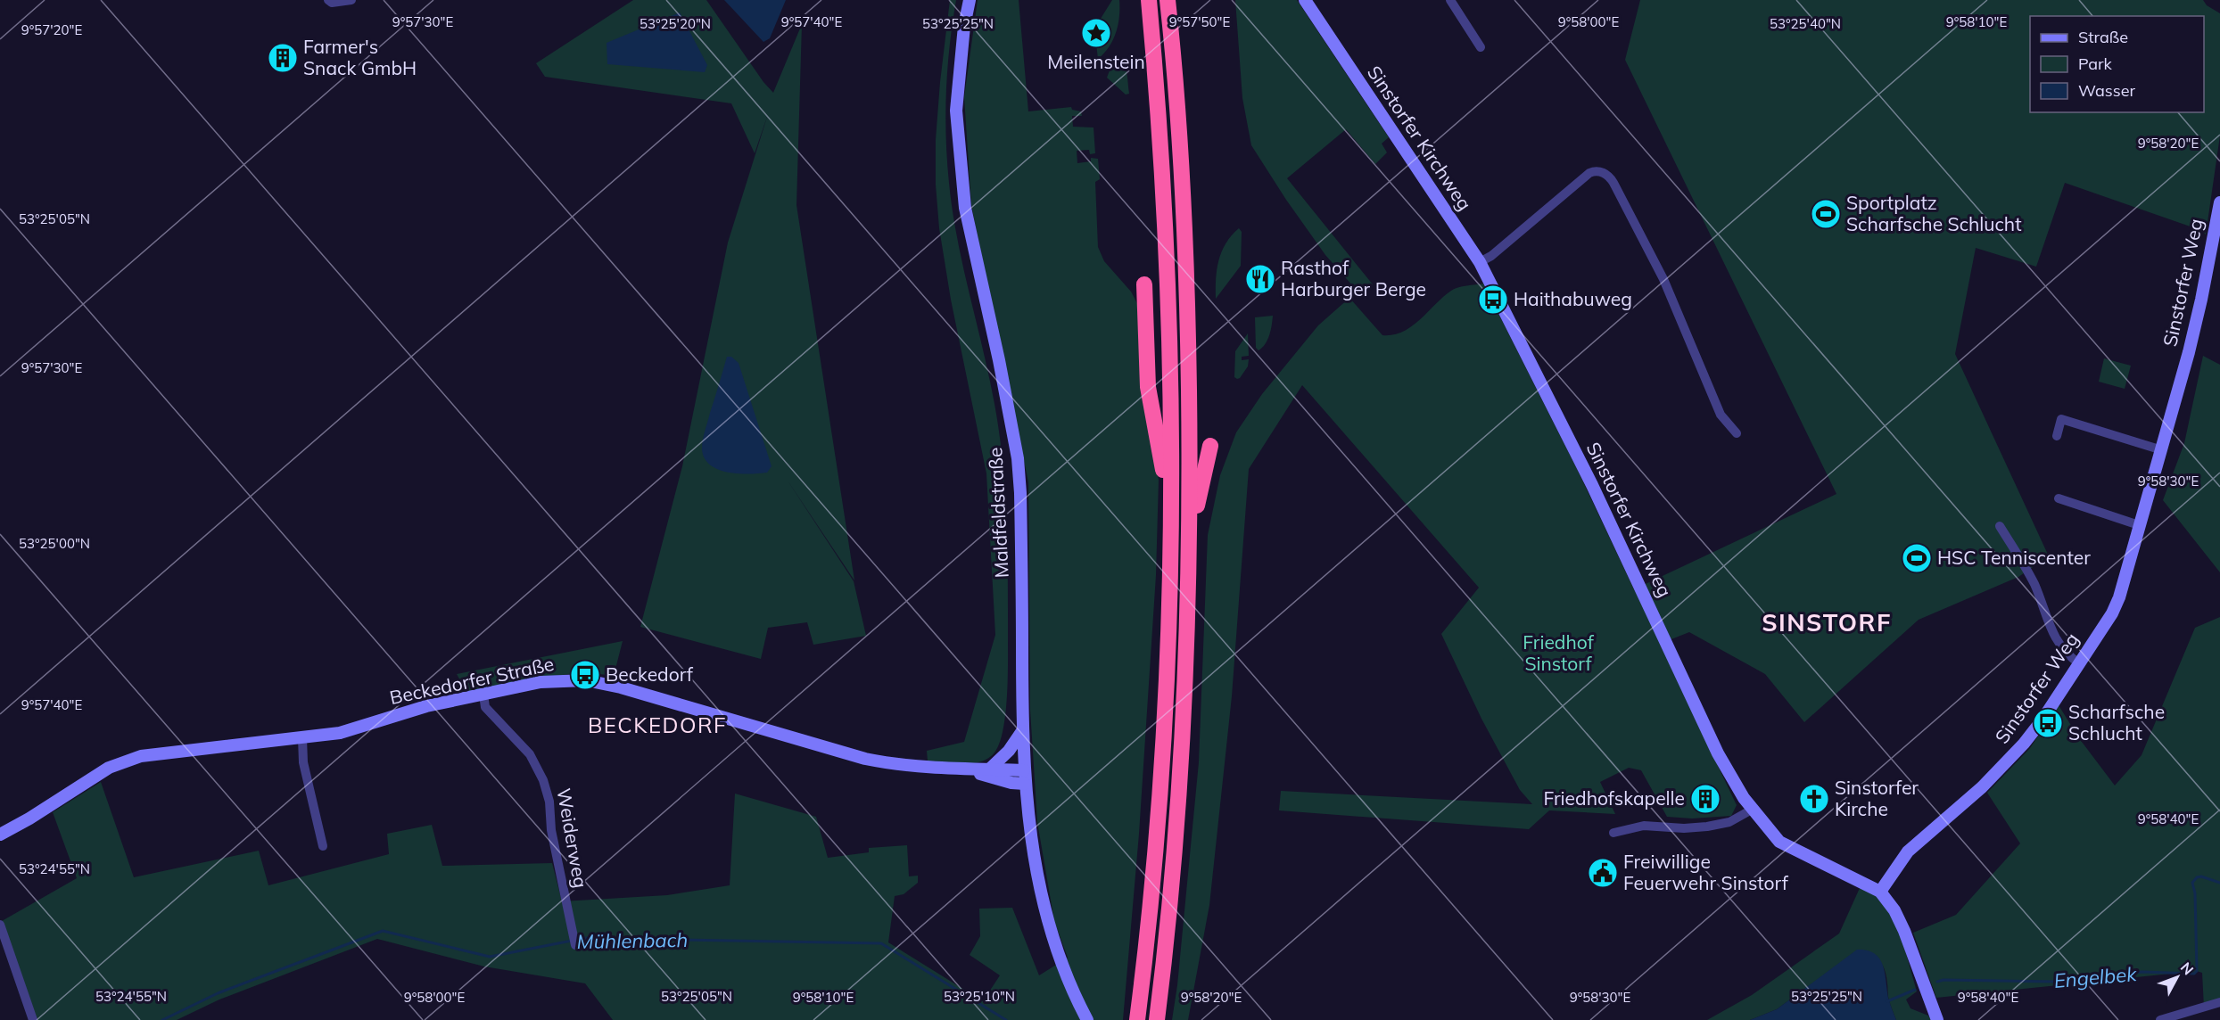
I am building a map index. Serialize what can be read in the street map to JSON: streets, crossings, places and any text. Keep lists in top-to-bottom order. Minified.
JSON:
{"streets":{"street":["Sinstorfer Kirchweg","Sinstorfer Weg","Maldfeldstraße","Beckedorfer Straße","Weiderweg"]},"crossings":[["Sinstorfer Kirchweg","Sinstorfer Weg"],["Maldfeldstraße","Beckedorfer Straße"],["Beckedorfer Straße","Weiderweg"]],"districts":["SINSTORF","BECKEDORF"],"water":["Mühlenbach","Engelbek"],"parks":["Friedhof Sinstorf"],"places":{"place":["Meilenstein"],"building":["Farmer's Snack GmbH","Friedhofskapelle"],"sports":["Sportplatz Scharfsche Schlucht","HSC Tenniscenter"],"restaurant":["Rasthof Harburger Berge"],"bus stop":["Haithabuweg","Beckedorf","Scharfsche Schlucht"],"church":["Sinstorfer Kirche"],"public building":["Freiwillige Feuerwehr Sinstorf"]},"legend":["Straße","Park","Wasser"],"north":"top right","coordinates":["9°57'30\"E","9°57'40\"E","9°57'50\"E","9°58'00\"E","9°58'10\"E","53°25'20\"N","53°25'25\"N","53°25'40\"N","9°57'20\"E","9°58'20\"E","53°25'05\"N","9°58'30\"E","53°25'00\"N","9°58'40\"E","53°24'55\"N","53°25'10\"N"]}
